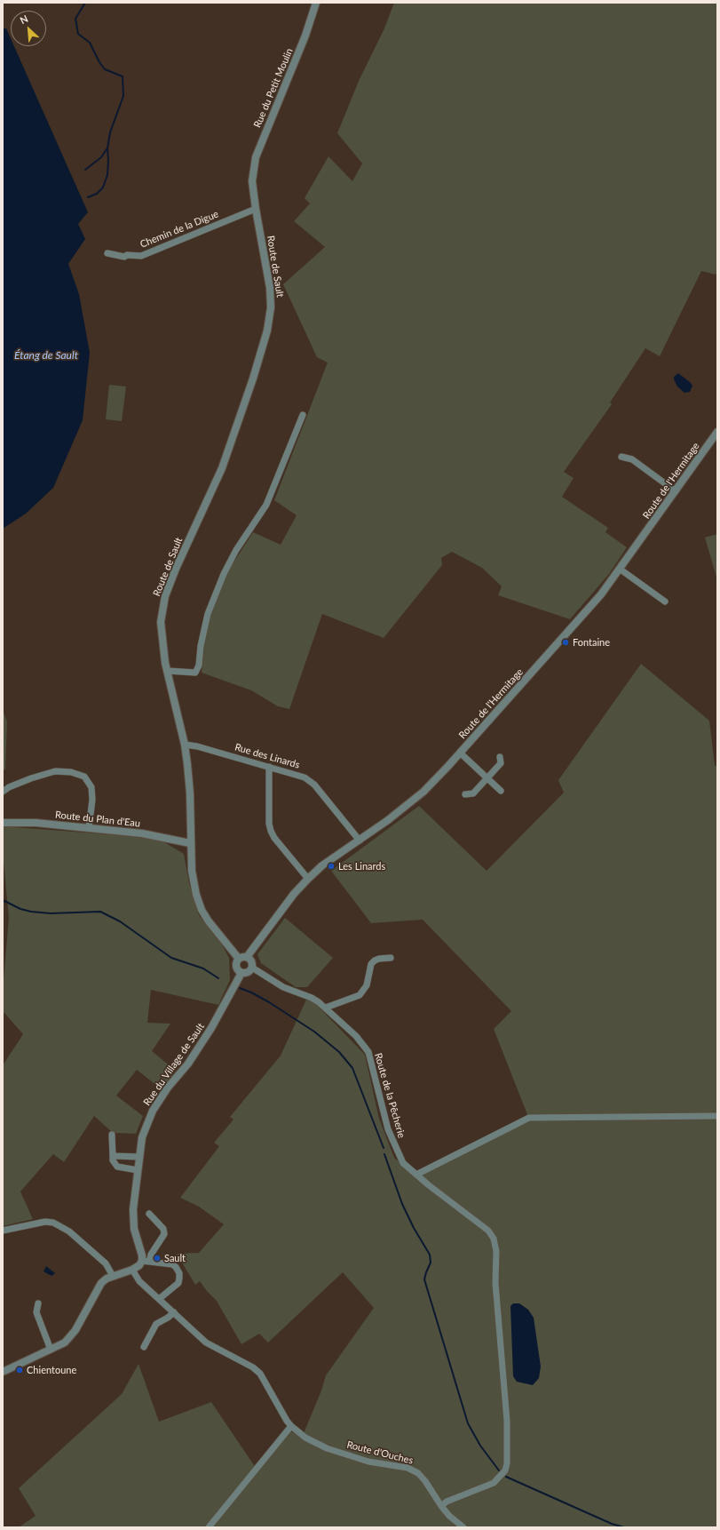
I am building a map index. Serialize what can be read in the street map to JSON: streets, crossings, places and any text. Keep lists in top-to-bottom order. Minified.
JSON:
{"streets":{"street":["Rue du Petit Moulin","Chemin de la Digue","Route de Sault","Route de l'Hermitage","Rue des Linards","Route du Plan d'Eau","Rue du Village de Sault","Route de la Pêcherie","Route d'Ouches"]},"crossings":[["Rue du Petit Moulin","Route de Sault"],["Chemin de la Digue","Route de Sault"],["Route de Sault","Route de l'Hermitage"],["Route de Sault","Rue des Linards"],["Route de Sault","Route du Plan d'Eau"],["Route de Sault","Rue du Village de Sault"],["Route de Sault","Route de la Pêcherie"],["Route de l'Hermitage","Rue des Linards"],["Route de l'Hermitage","Rue du Village de Sault"],["Route de l'Hermitage","Route de la Pêcherie"],["Rue du Village de Sault","Route de la Pêcherie"],["Route de la Pêcherie","Route d'Ouches"]],"water":["Étang de Sault"],"places":["Fontaine","Les Linards","Sault","Chientoune"],"north":"top left"}
